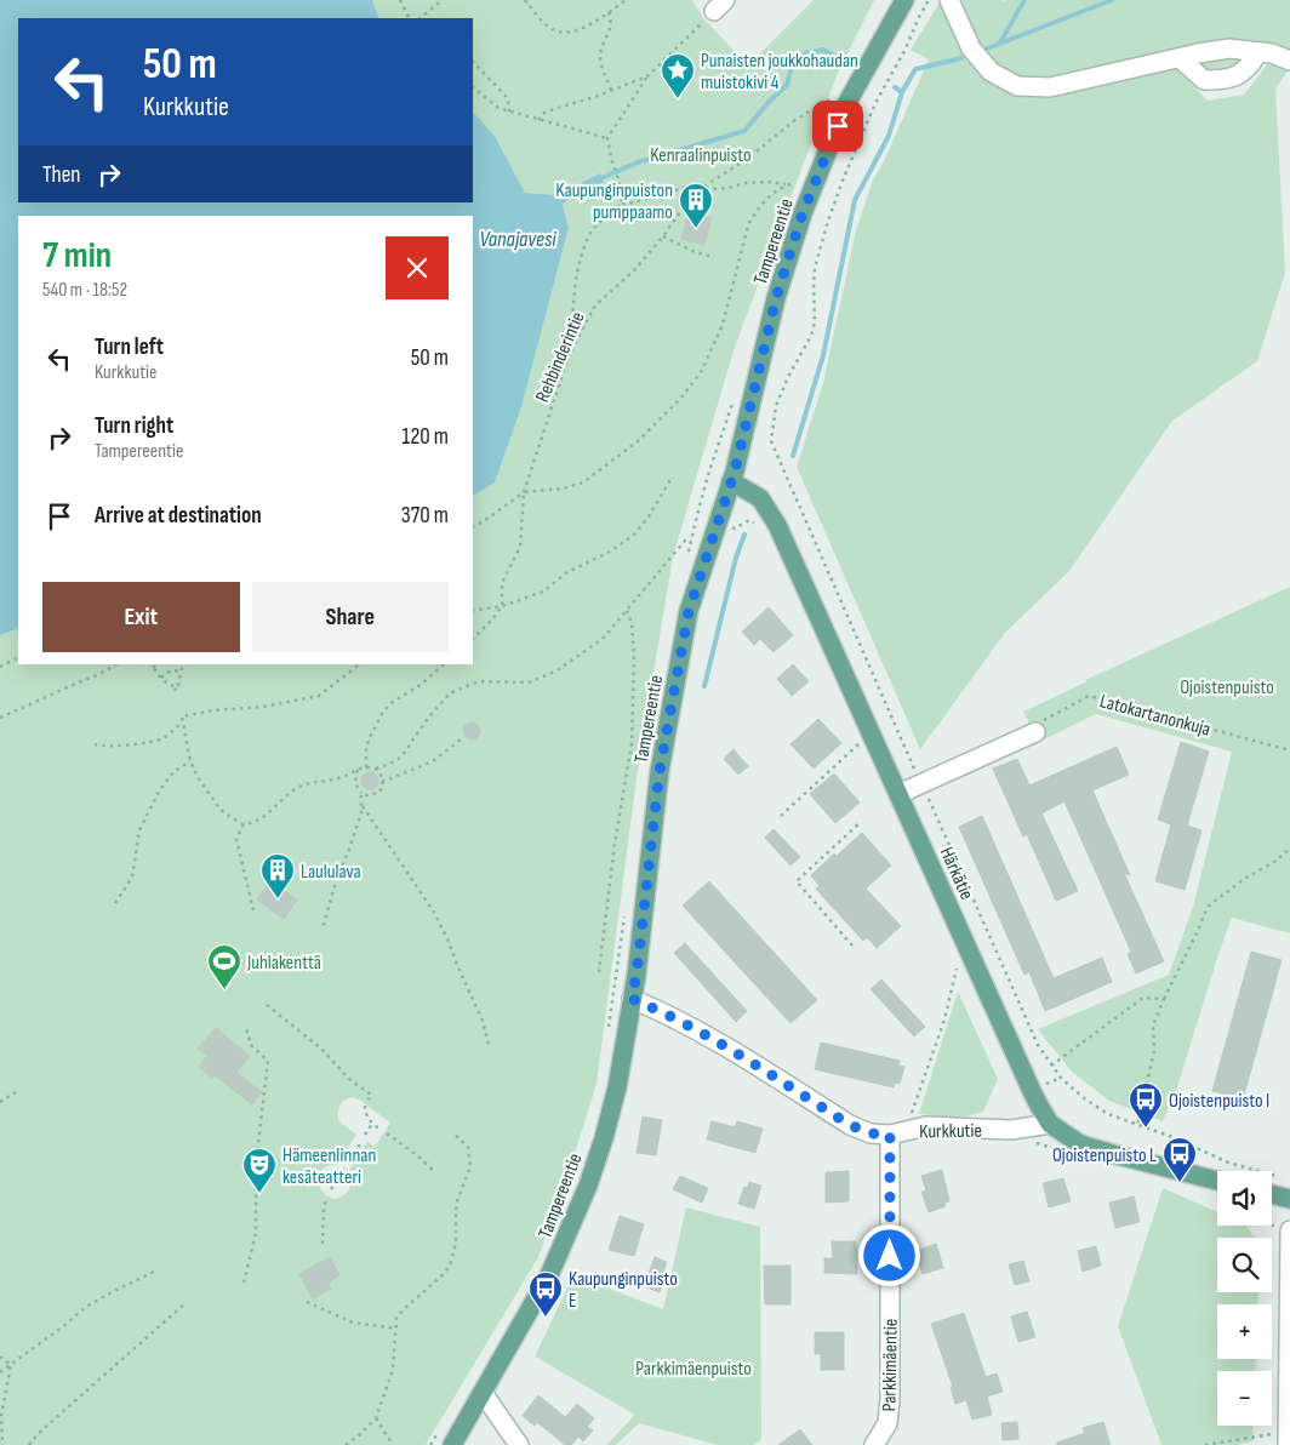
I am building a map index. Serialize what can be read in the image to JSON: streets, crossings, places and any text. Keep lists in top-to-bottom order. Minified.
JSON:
{"streets":{"main road":["Tampereentie","Härkätie"],"street":["Kurkkutie","Parkkimäentie"],"path":["Rehbinderintie","Latokartanonkuja"]},"crossings":[["Tampereentie","Härkätie"],["Tampereentie","Kurkkutie"],["Härkätie","Kurkkutie"],["Kurkkutie","Parkkimäentie"]],"water":["Vanajavesi"],"parks":["Kenraalinpuisto","Ojoistenpuisto","Parkkimäenpuisto"],"places":{"place":["Punaisten joukkohaudan muistokivi 4"],"building":["Kaupunginpuiston pumppaamo","Laululava"],"sports":["Juhlakenttä"],"bus stop":["Ojoistenpuisto I","Ojoistenpuisto L","Kaupunginpuisto E"],"theatre":["Hämeenlinnan kesäteatteri"]},"page":{"turn":["50 m","Kurkkutie"],"then":"Then","heading":["7 min","540 m · 18:52"],"list":[{"name":"Turn left","note":"Kurkkutie","value":"50 m"},{"name":"Turn right","note":"Tampereentie","value":"120 m"},{"name":"Arrive at destination","value":"370 m"}],"buttons":["Exit","Share"],"map_buttons":["+","−"]}}
